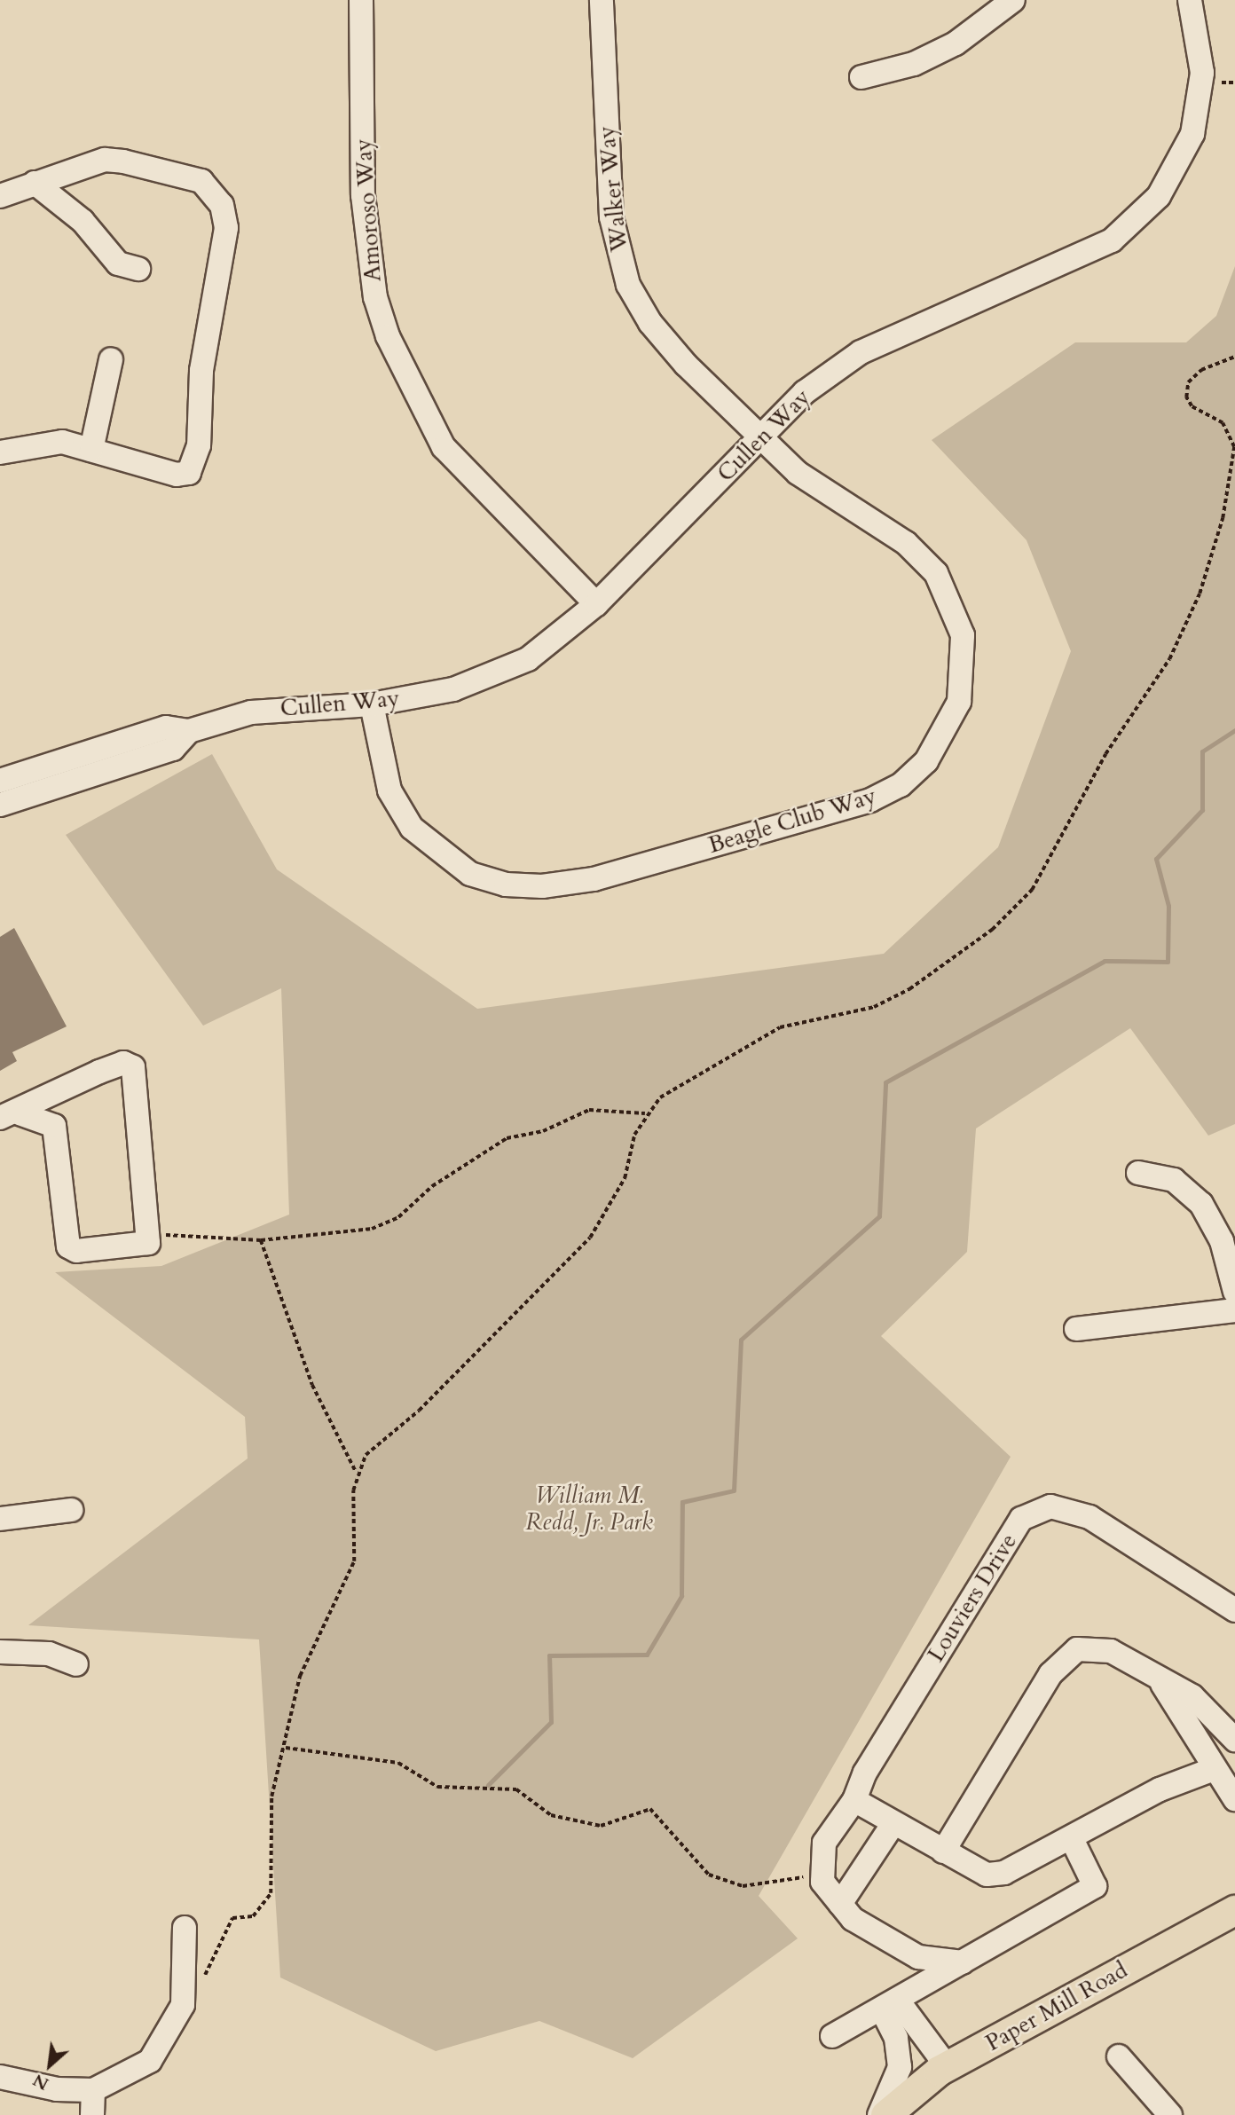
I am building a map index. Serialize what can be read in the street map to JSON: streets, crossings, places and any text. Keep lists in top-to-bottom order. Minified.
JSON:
{"streets":{"main road":["Paper Mill Road"],"street":["Walker Way","Amoroso Way","Cullen Way","Beagle Club Way","Louviers Drive"]},"crossings":[["Walker Way","Cullen Way"],["Walker Way","Beagle Club Way"],["Amoroso Way","Cullen Way"],["Cullen Way","Beagle Club Way"]],"parks":["William M. Redd, Jr. Park"],"north":"bottom left"}
